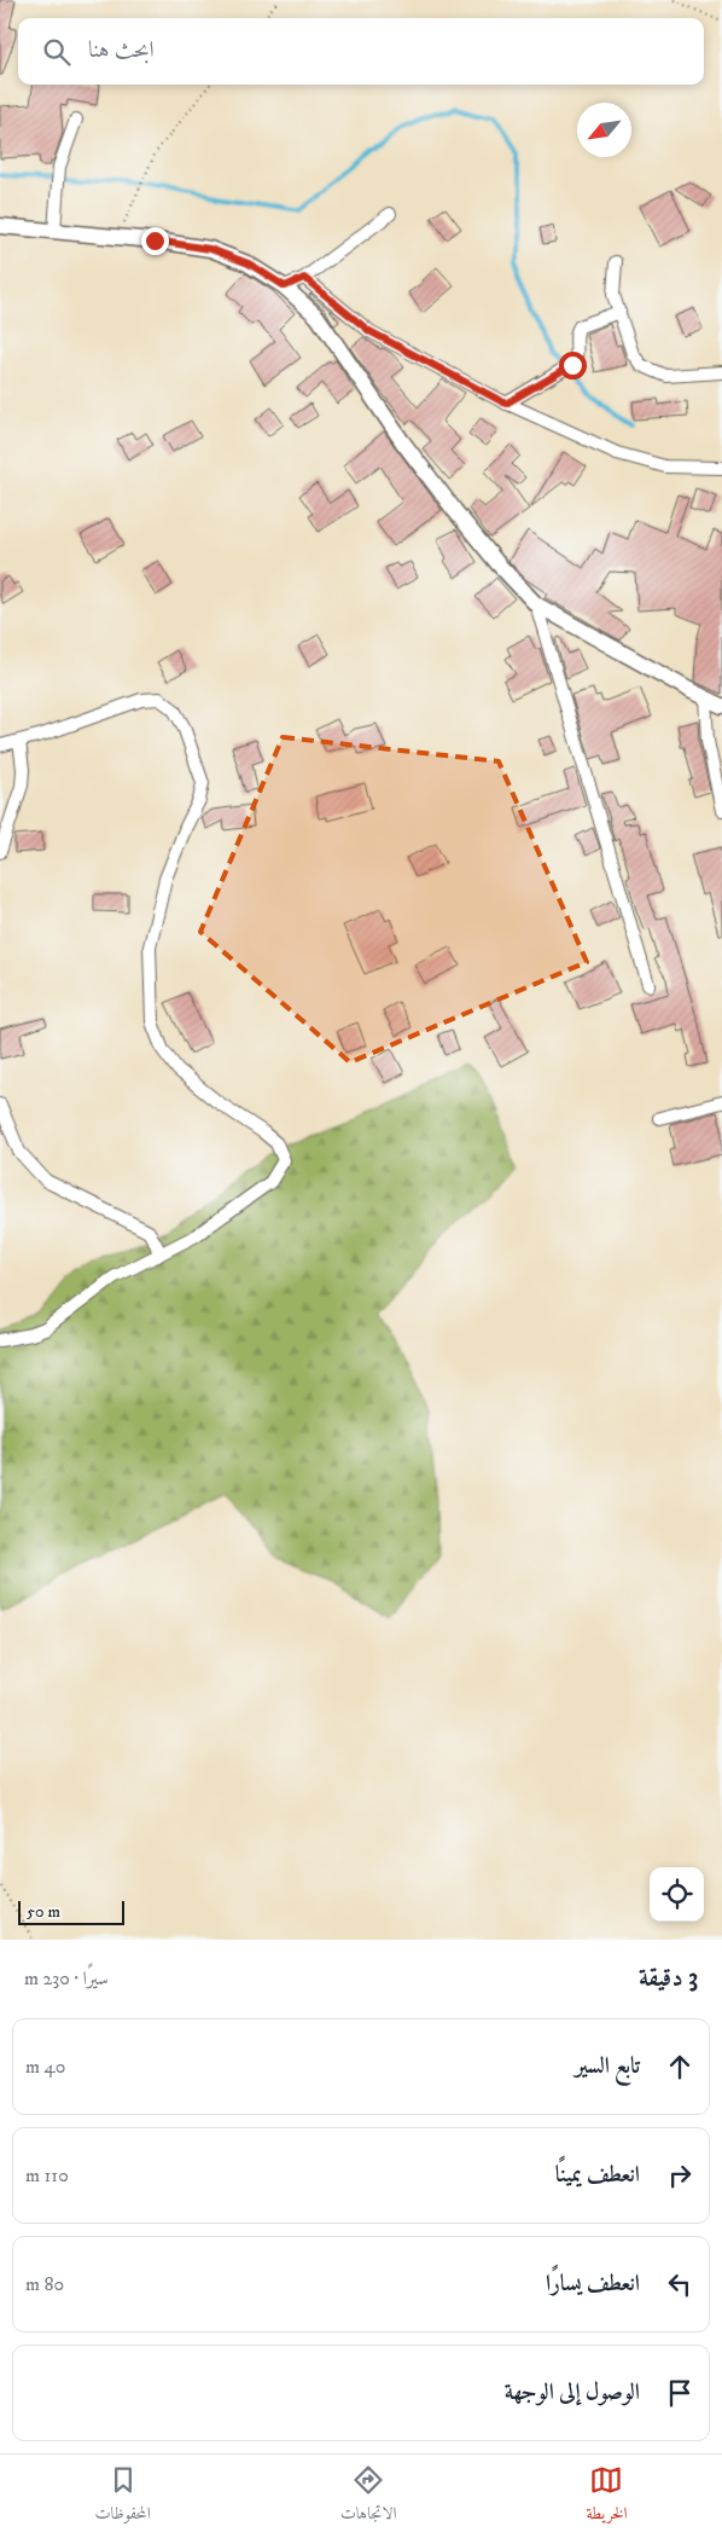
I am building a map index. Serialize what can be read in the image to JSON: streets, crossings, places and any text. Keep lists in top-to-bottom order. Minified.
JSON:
{"scale_bar":"50 m","north":"bottom left","page":{"search":"ابحث هنا","scale":"50 m","heading":["3 دقيقة","سيرًا · 230 m"],"list":[["تابع السير","40 m"],["انعطف يمينًا","110 m"],["انعطف يسارًا","80 m"],"الوصول إلى الوجهة"],"nav":["الخريطة","الاتجاهات","المحفوظات"]}}
